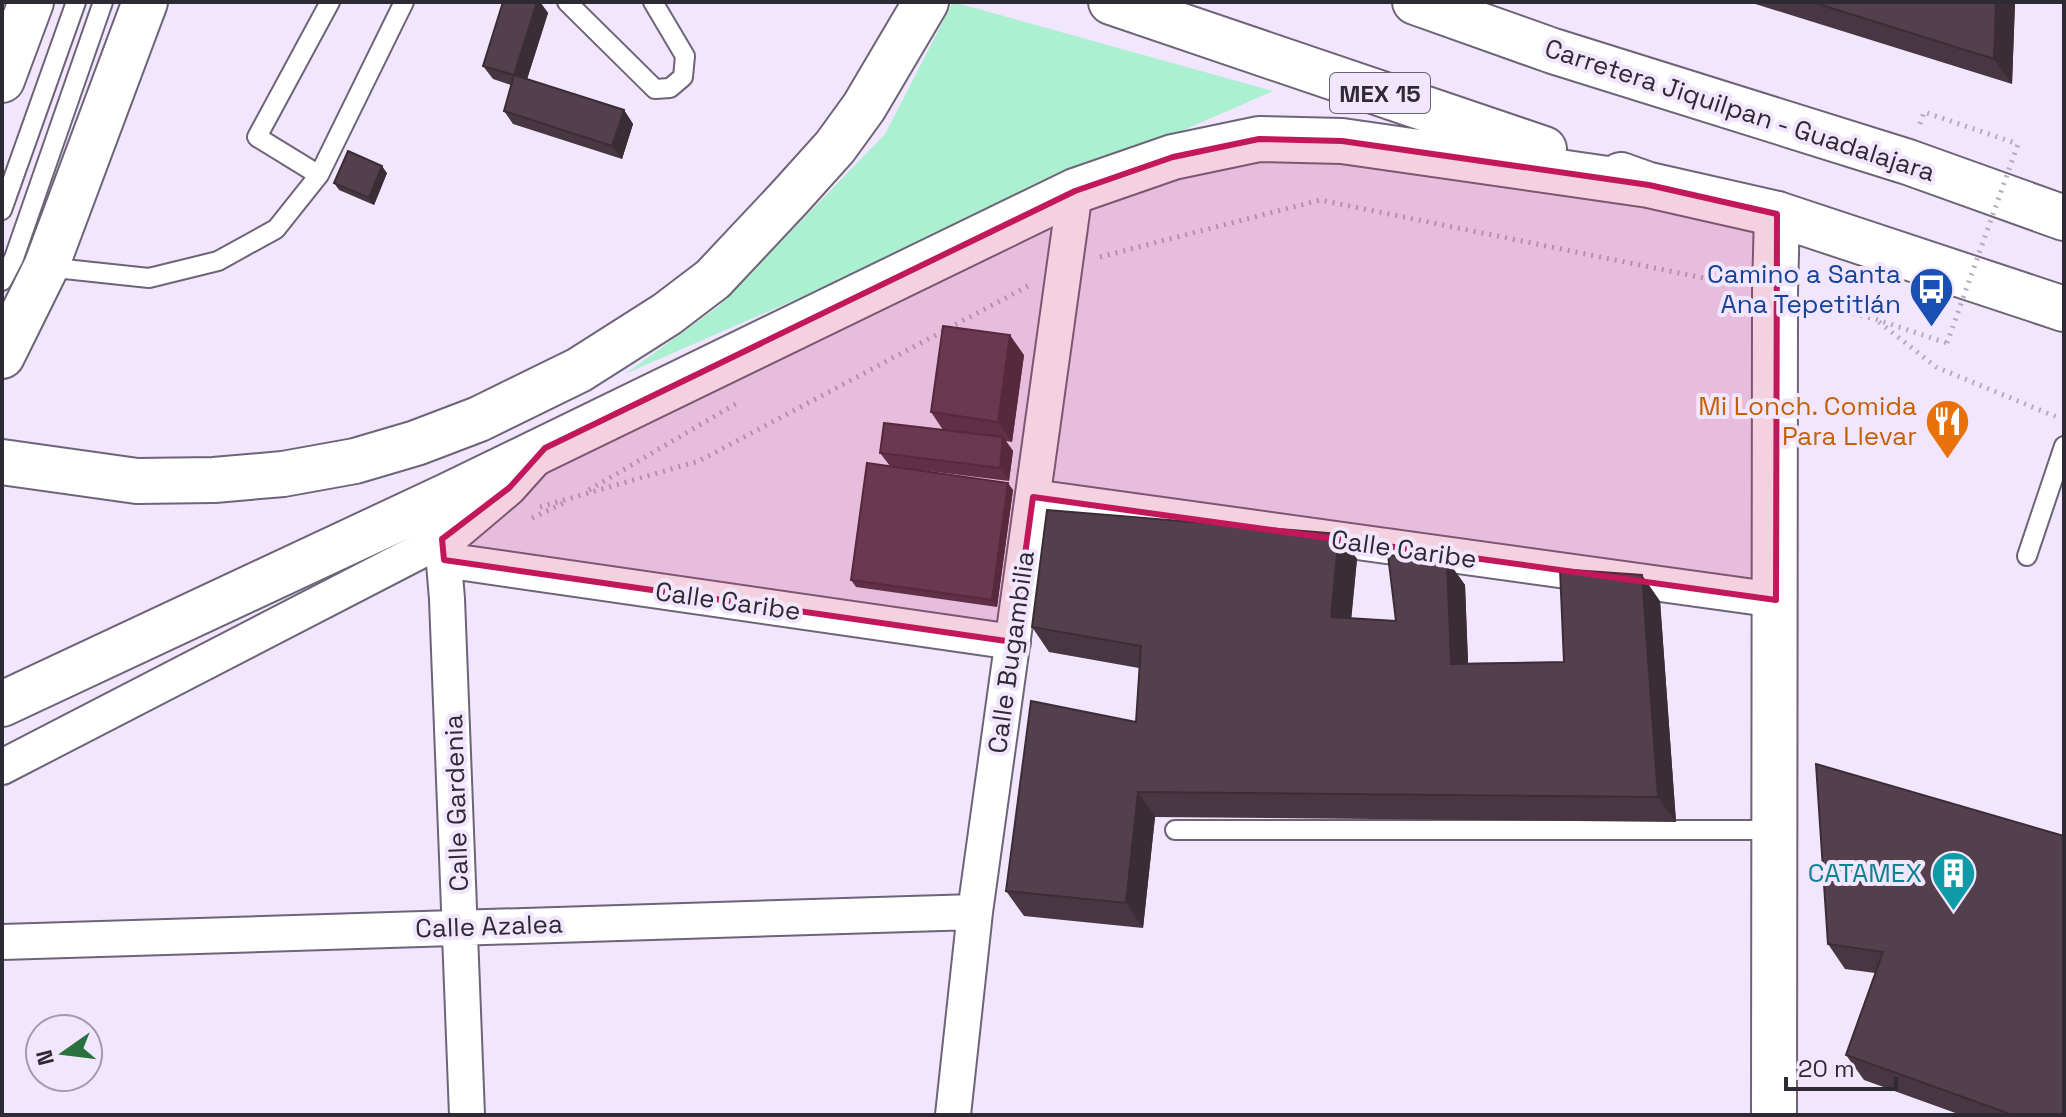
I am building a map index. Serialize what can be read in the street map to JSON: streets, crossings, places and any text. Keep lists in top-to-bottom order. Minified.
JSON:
{"streets":{"main road":["MEX 15","Carretera Jiquilpan - Guadalajara"],"street":["Calle Caribe","Calle Bugambilia","Calle Gardenia","Calle Azalea"]},"crossings":[["Calle Caribe","Calle Bugambilia"],["Calle Caribe","Calle Gardenia"],["Calle Bugambilia","Calle Azalea"],["Calle Gardenia","Calle Azalea"]],"places":{"bus stop":["Camino a Santa Ana Tepetitlán"],"restaurant":["Mi Lonch. Comida Para Llevar"],"building":["CATAMEX"]},"scale_bar":"20 m","north":"left"}
